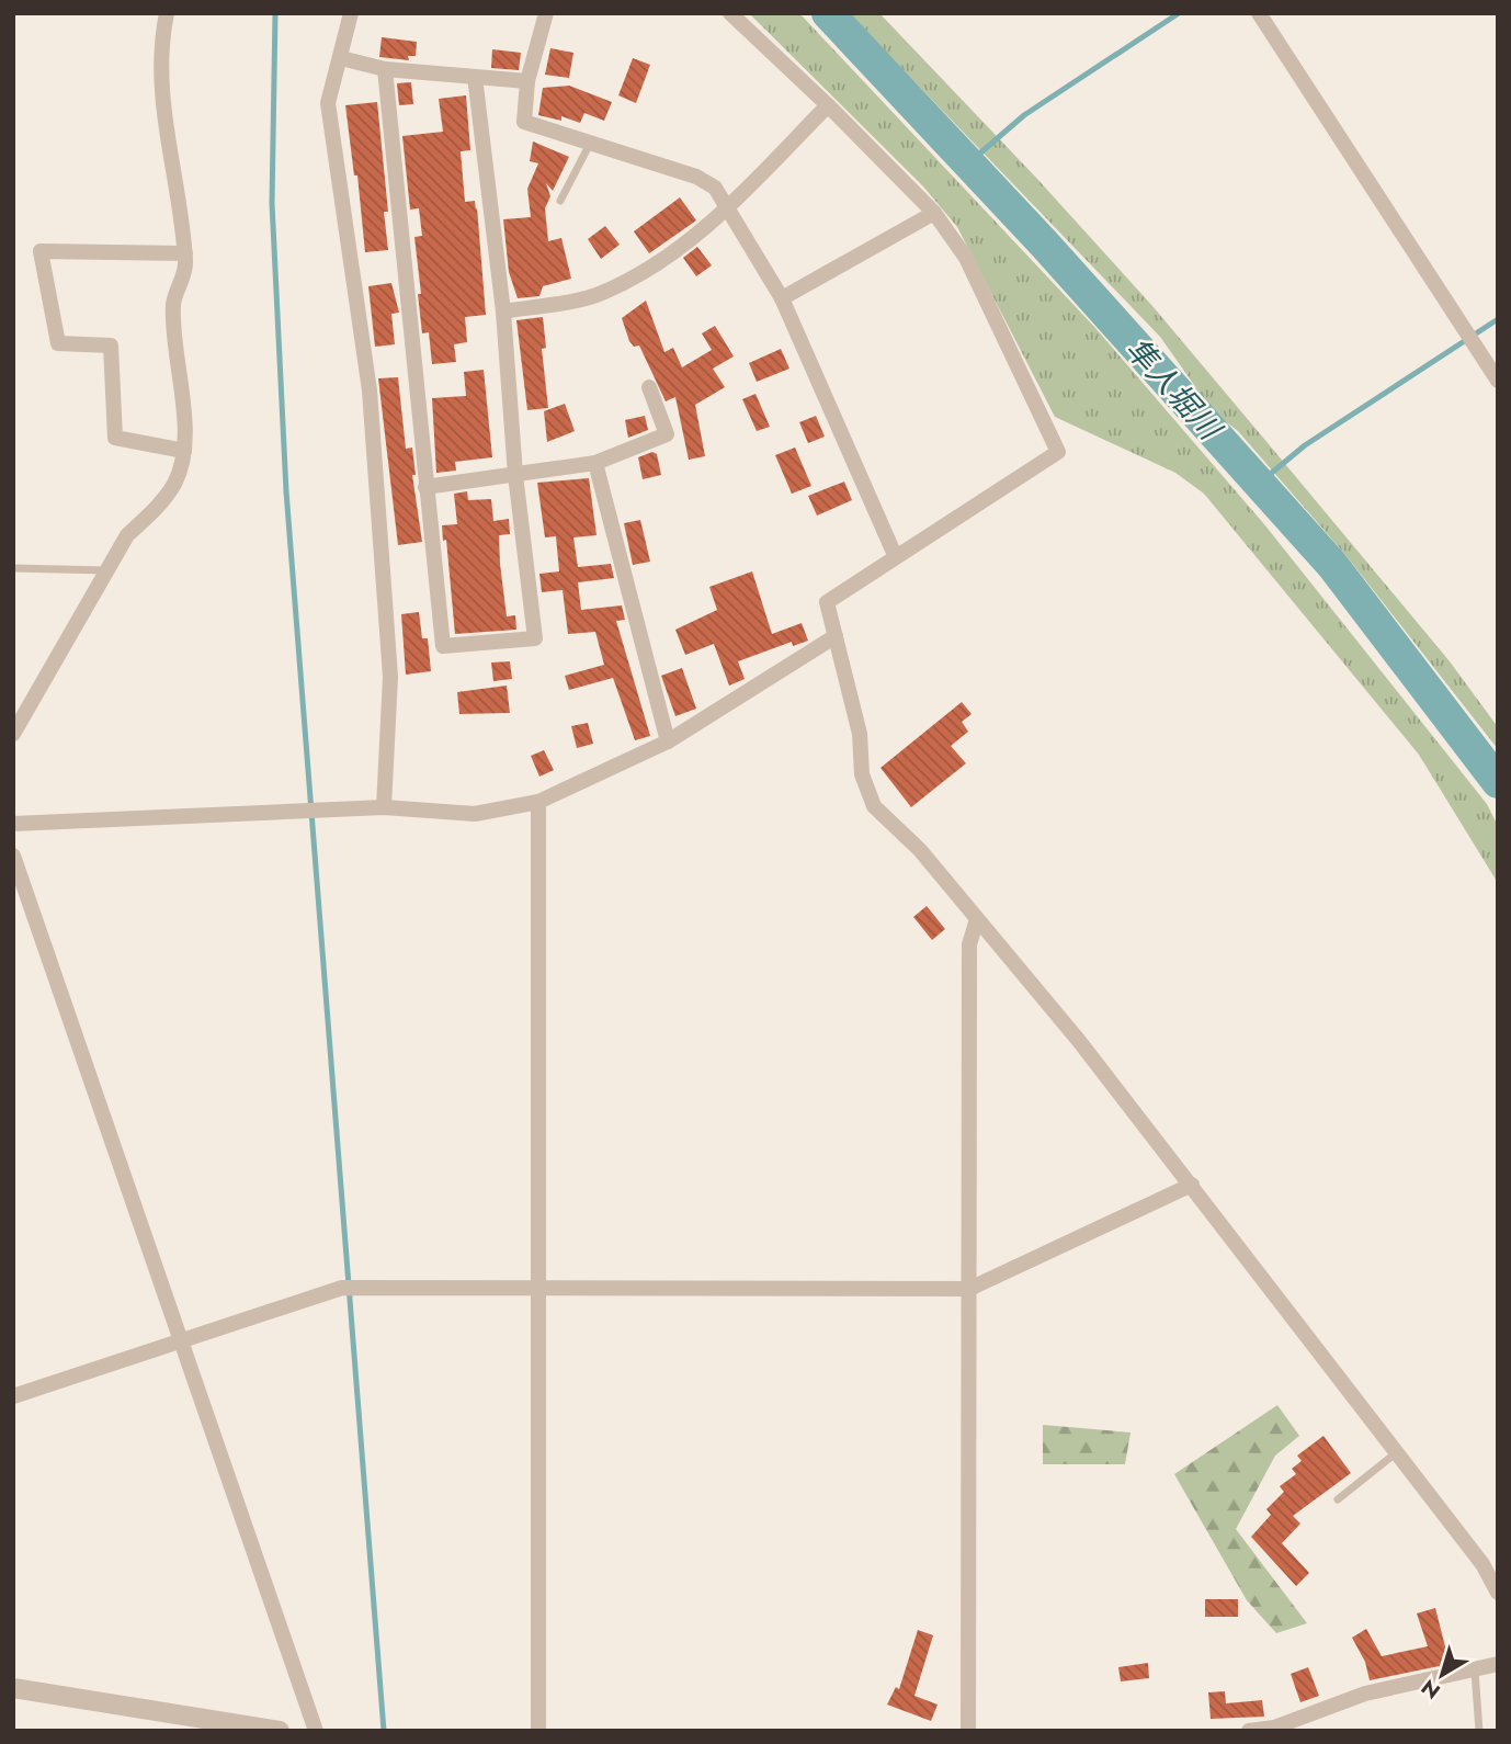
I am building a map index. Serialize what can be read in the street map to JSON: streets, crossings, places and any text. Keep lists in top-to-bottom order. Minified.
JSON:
{"water":["隼人堀川"],"north":"bottom left"}
